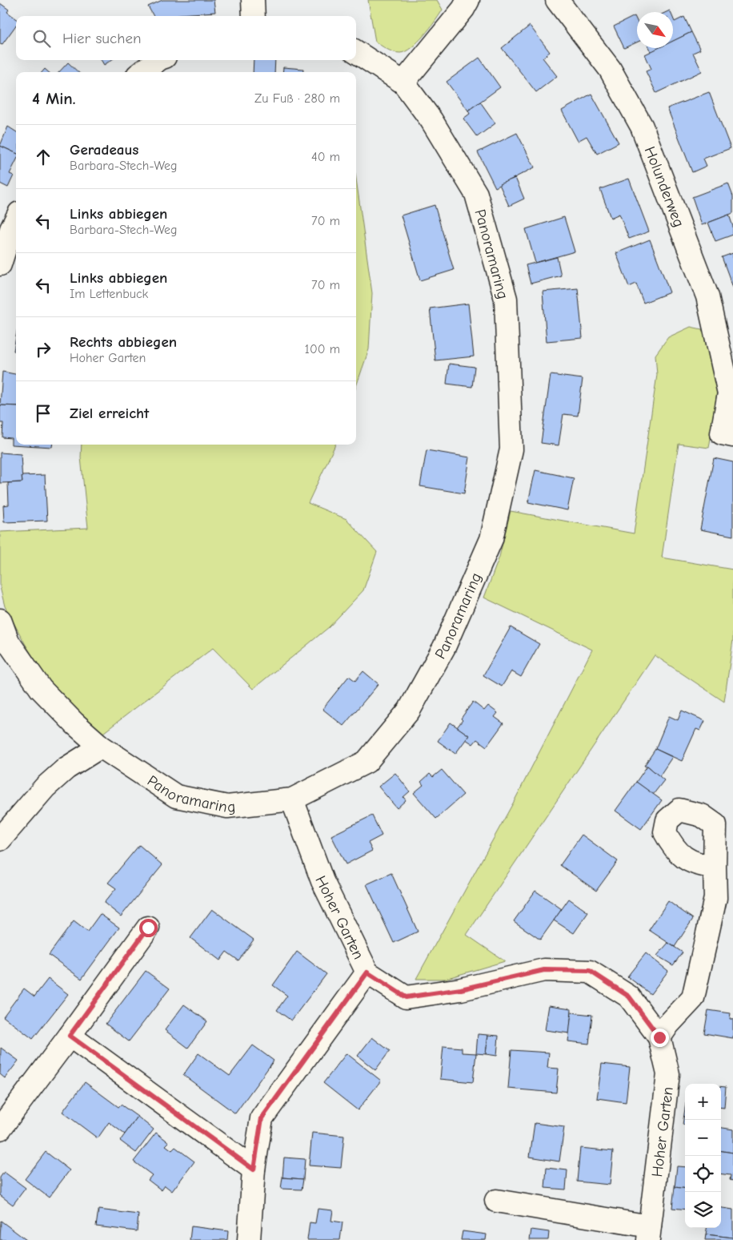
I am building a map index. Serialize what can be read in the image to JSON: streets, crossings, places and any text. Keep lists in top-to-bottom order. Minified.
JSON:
{"streets":{"street":["Holunderweg","Panoramaring","Hoher Garten"]},"crossings":[["Panoramaring","Hoher Garten"]],"north":"bottom right","page":{"search":"Hier suchen","heading":["4 Min.","Zu Fuß · 280 m"],"list":[["Geradeaus","Barbara-Stech-Weg","40 m"],["Links abbiegen","Barbara-Stech-Weg","70 m"],["Links abbiegen","Im Lettenbuck","70 m"],["Rechts abbiegen","Hoher Garten","100 m"],"Ziel erreicht"],"map_buttons":["+","−"]}}
